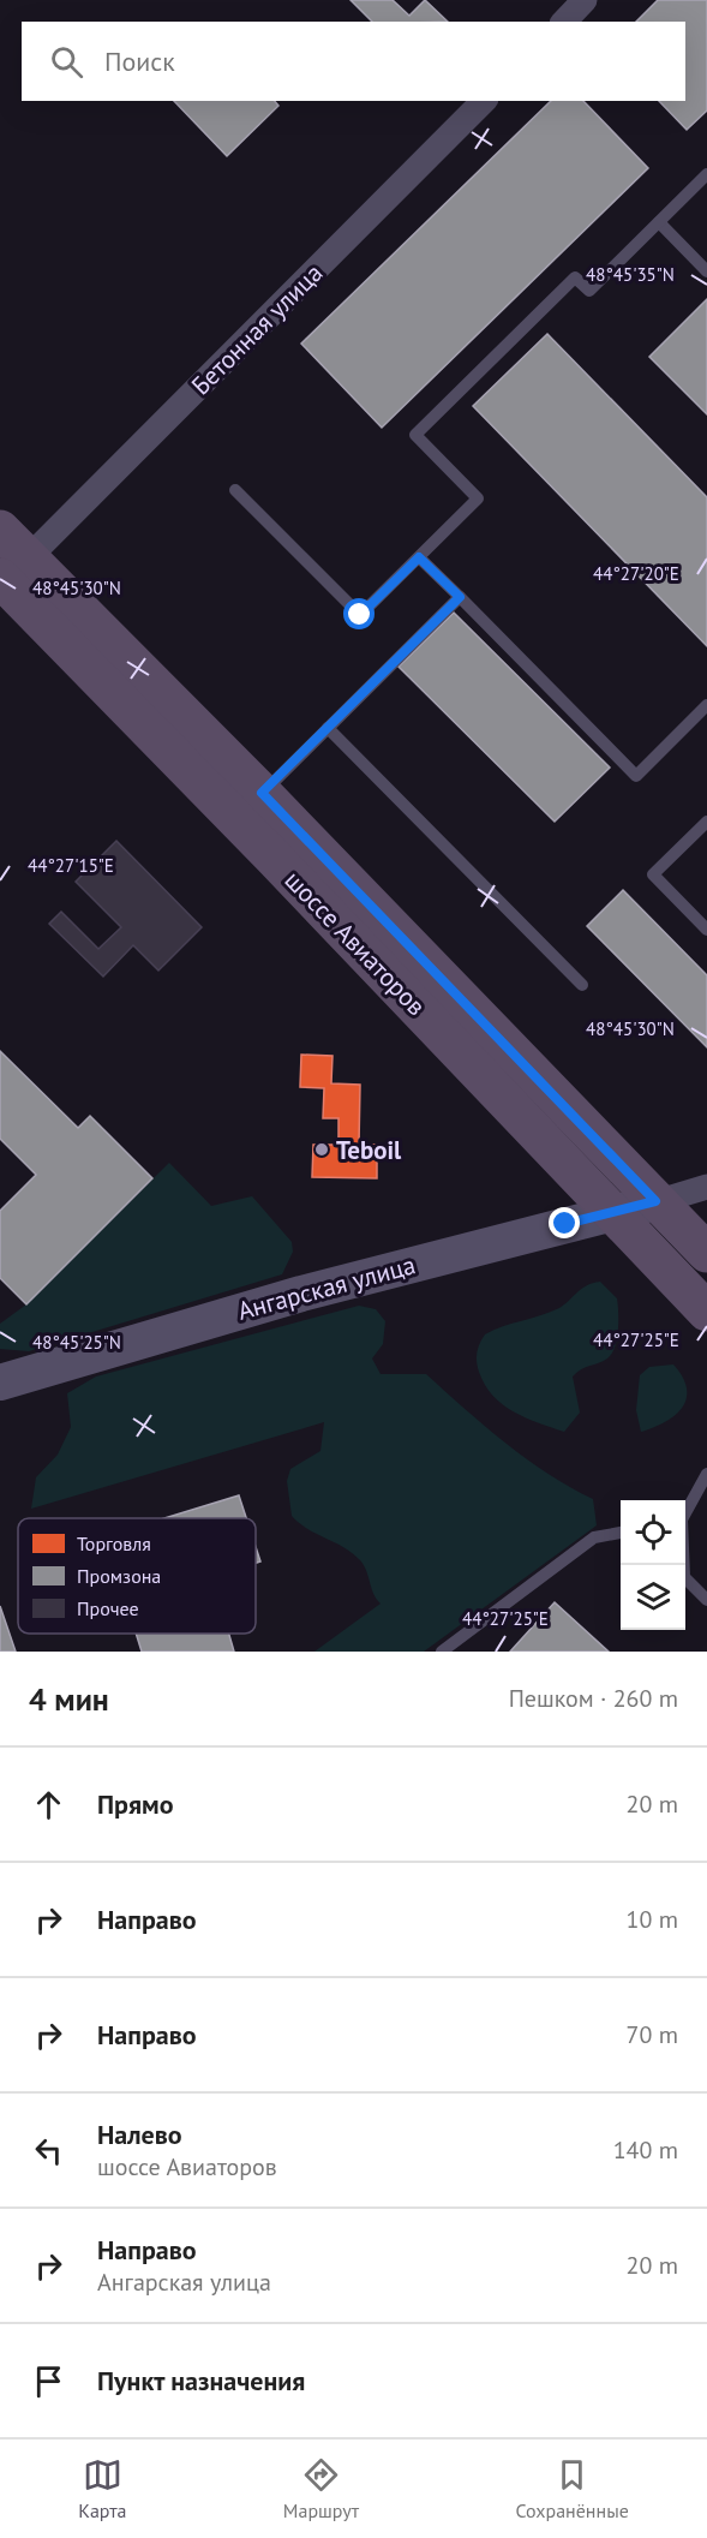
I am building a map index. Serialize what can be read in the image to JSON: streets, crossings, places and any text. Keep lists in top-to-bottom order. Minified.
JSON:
{"streets":{"main road":["шоссе Авиаторов","Ангарская улица"],"street":["Бетонная улица"]},"crossings":[["Бетонная улица","шоссе Авиаторов"],["шоссе Авиаторов","Ангарская улица"]],"places":["Teboil"],"legend":["Торговля","Промзона","Прочее"],"page":{"search":"Поиск","heading":["4 мин","Пешком · 260 m"],"list":[["Прямо","20 m"],["Направо","10 m"],["Направо","70 m"],["Налево","шоссе Авиаторов","140 m"],["Направо","Ангарская улица","20 m"],"Пункт назначения"],"nav":["Карта","Маршрут","Сохранённые"]},"coordinates":["48°45'35\"N","44°27'20\"E","48°45'30\"N","44°27'15\"E","44°27'25\"E","48°45'25\"N"]}
